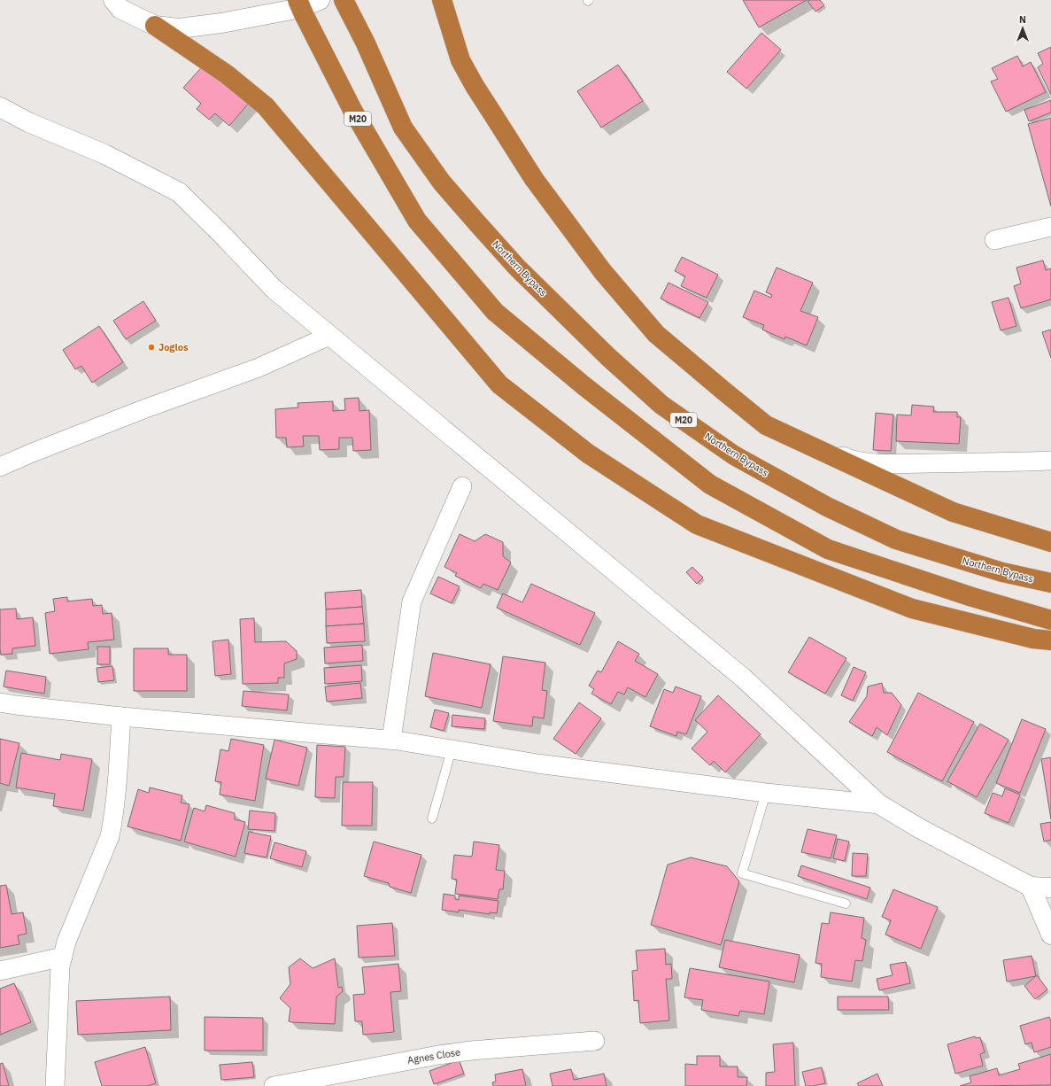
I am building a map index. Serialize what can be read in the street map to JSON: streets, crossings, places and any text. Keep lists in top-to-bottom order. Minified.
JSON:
{"streets":{"highway":["M20","Northern Bypass"],"street":["Agnes Close"]},"places":["Joglos"],"north":"top"}
